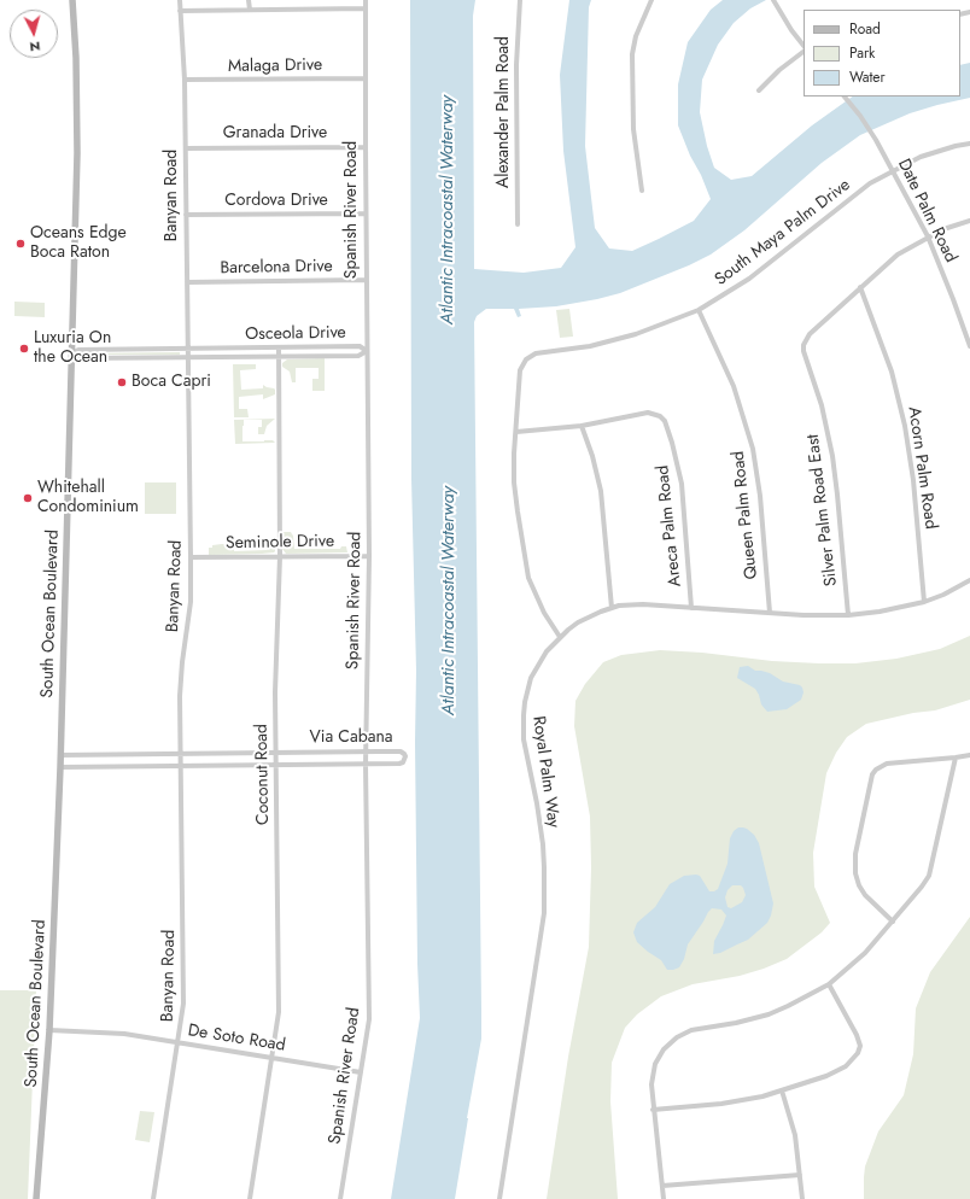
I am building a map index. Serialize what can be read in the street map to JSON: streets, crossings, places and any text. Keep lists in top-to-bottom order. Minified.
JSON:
{"streets":{"main road":["South Ocean Boulevard"],"street":["Malaga Drive","Alexander Palm Road","Granada Drive","Banyan Road","Cordova Drive","Spanish River Road","Date Palm Road","South Maya Palm Drive","Barcelona Drive","Osceola Drive","Acorn Palm Road","Silver Palm Road East","Queen Palm Road","Areca Palm Road","Seminole Drive","Via Cabana","Royal Palm Way","Coconut Road","De Soto Road"]},"crossings":[["Malaga Drive","Banyan Road"],["Malaga Drive","Spanish River Road"],["Granada Drive","Banyan Road"],["Granada Drive","Spanish River Road"],["Banyan Road","Cordova Drive"],["Banyan Road","Barcelona Drive"],["Banyan Road","Osceola Drive"],["Banyan Road","Seminole Drive"],["Banyan Road","Via Cabana"],["Banyan Road","De Soto Road"],["Cordova Drive","Spanish River Road"],["Spanish River Road","Barcelona Drive"],["Spanish River Road","Osceola Drive"],["Spanish River Road","Seminole Drive"],["Spanish River Road","Via Cabana"],["Spanish River Road","De Soto Road"],["Date Palm Road","South Maya Palm Drive"],["South Maya Palm Drive","Queen Palm Road"],["South Maya Palm Drive","Areca Palm Road"],["Osceola Drive","South Ocean Boulevard"],["Osceola Drive","Coconut Road"],["Acorn Palm Road","Silver Palm Road East"],["Acorn Palm Road","Royal Palm Way"],["Silver Palm Road East","Royal Palm Way"],["Queen Palm Road","Royal Palm Way"],["Areca Palm Road","Royal Palm Way"],["Seminole Drive","Coconut Road"],["South Ocean Boulevard","Via Cabana"],["South Ocean Boulevard","De Soto Road"],["Via Cabana","Coconut Road"],["Coconut Road","De Soto Road"]],"water":["Atlantic Intracoastal Waterway"],"places":["Oceans Edge Boca Raton","Luxuria On the Ocean","Boca Capri","Whitehall Condominium"],"legend":["Road","Park","Water"],"north":"bottom"}
